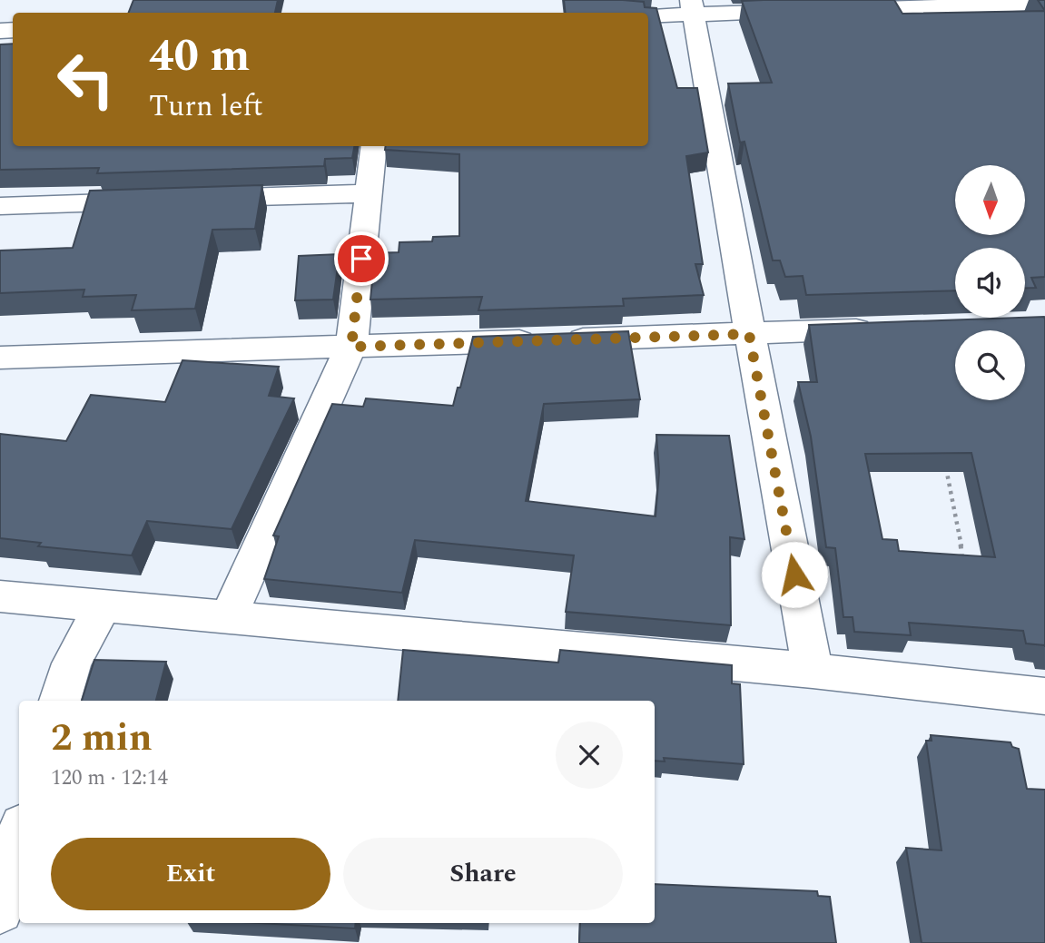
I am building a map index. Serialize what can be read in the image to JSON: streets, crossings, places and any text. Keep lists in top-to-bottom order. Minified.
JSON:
{"north":"bottom","page":{"turn":["40 m","Turn left"],"heading":["2 min","120 m · 12:14"],"buttons":["Exit","Share"]}}
